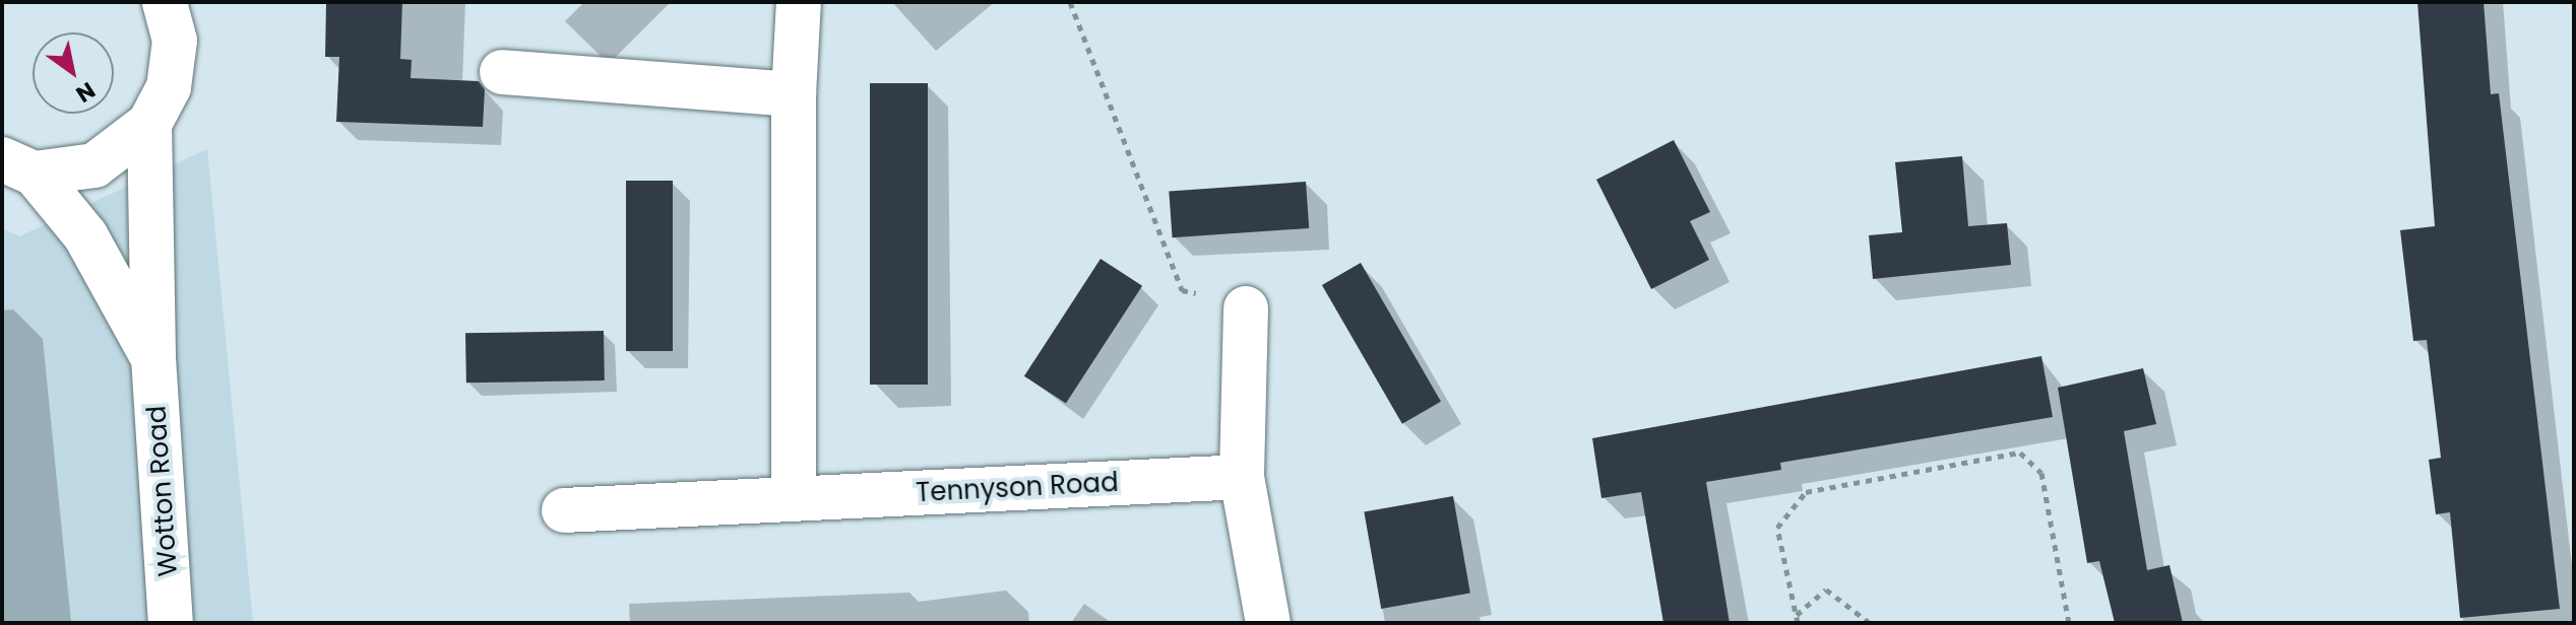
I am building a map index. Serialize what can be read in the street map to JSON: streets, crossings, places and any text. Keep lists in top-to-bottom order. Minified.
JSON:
{"streets":{"street":["Tennyson Road","Wotton Road"]},"north":"bottom right"}
